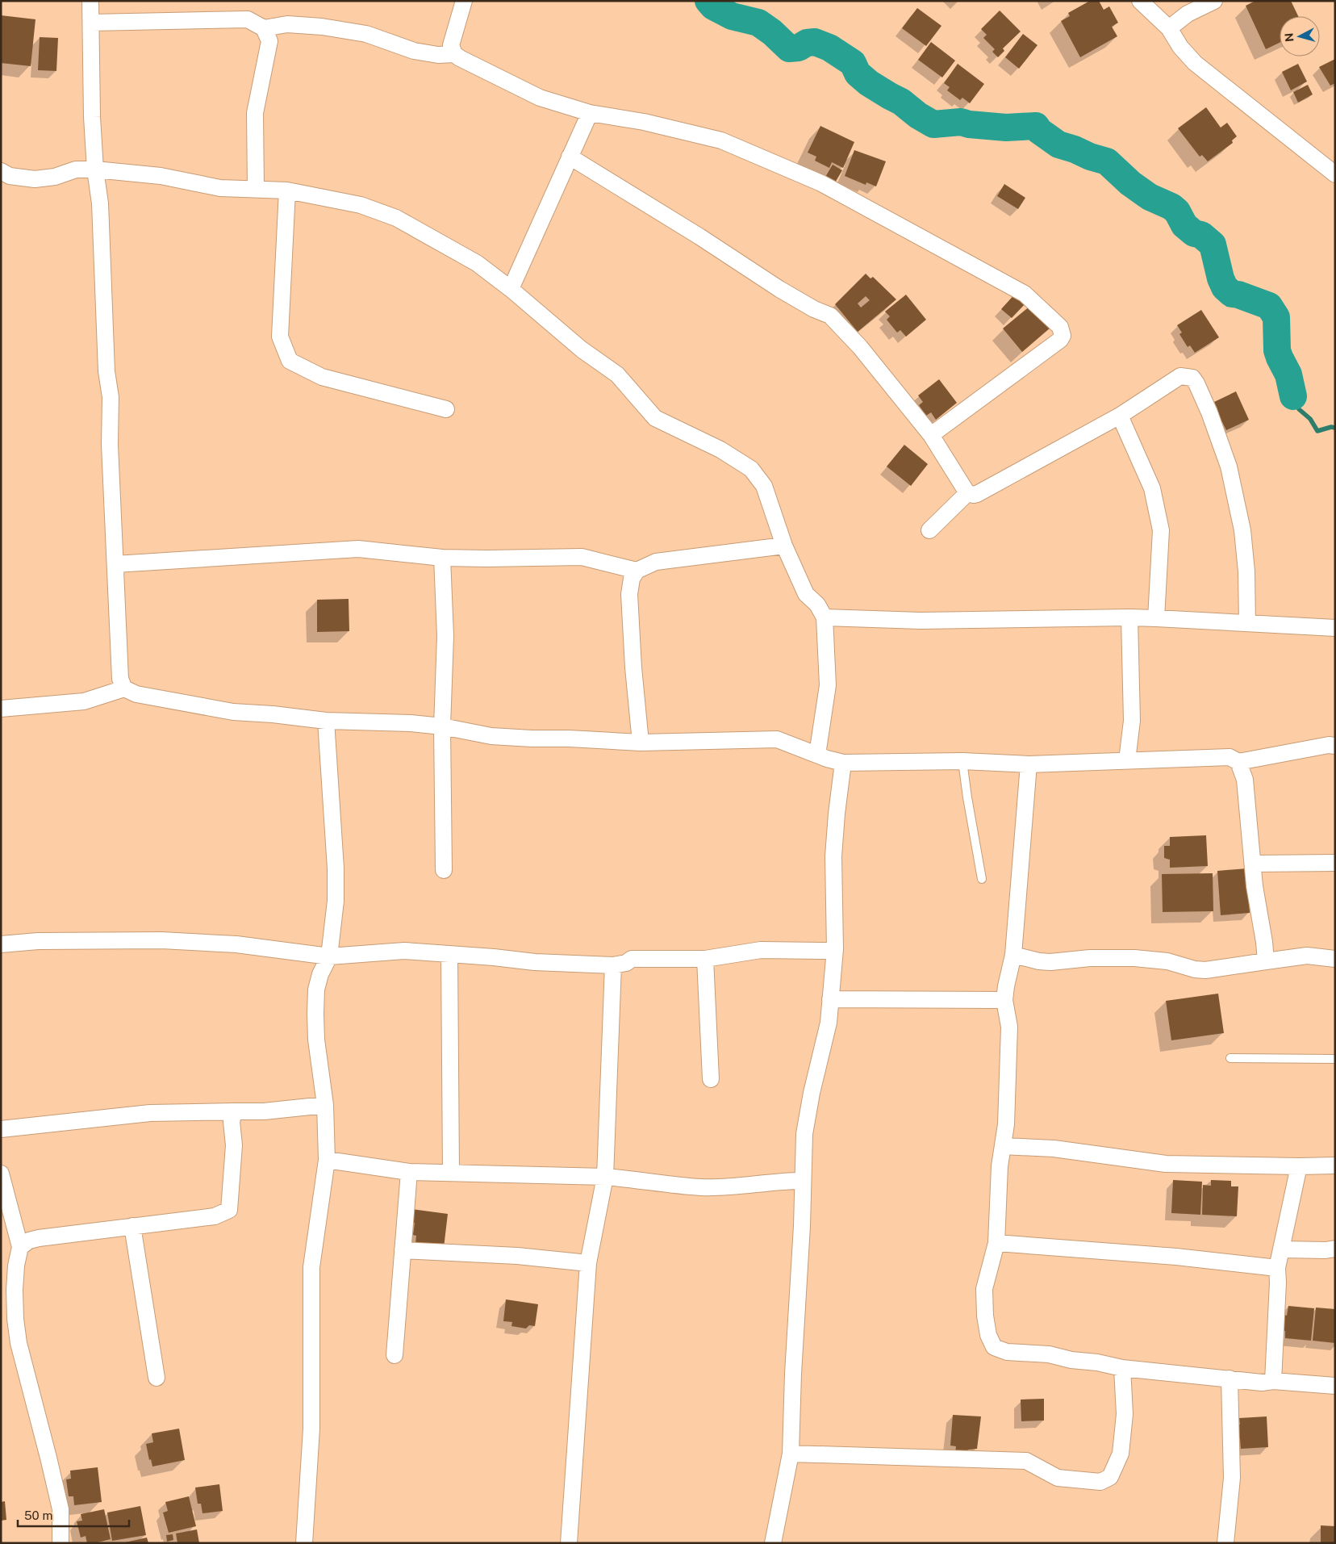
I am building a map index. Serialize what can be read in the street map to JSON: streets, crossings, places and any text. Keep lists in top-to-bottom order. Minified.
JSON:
{"scale_bar":"50 m","north":"left"}
